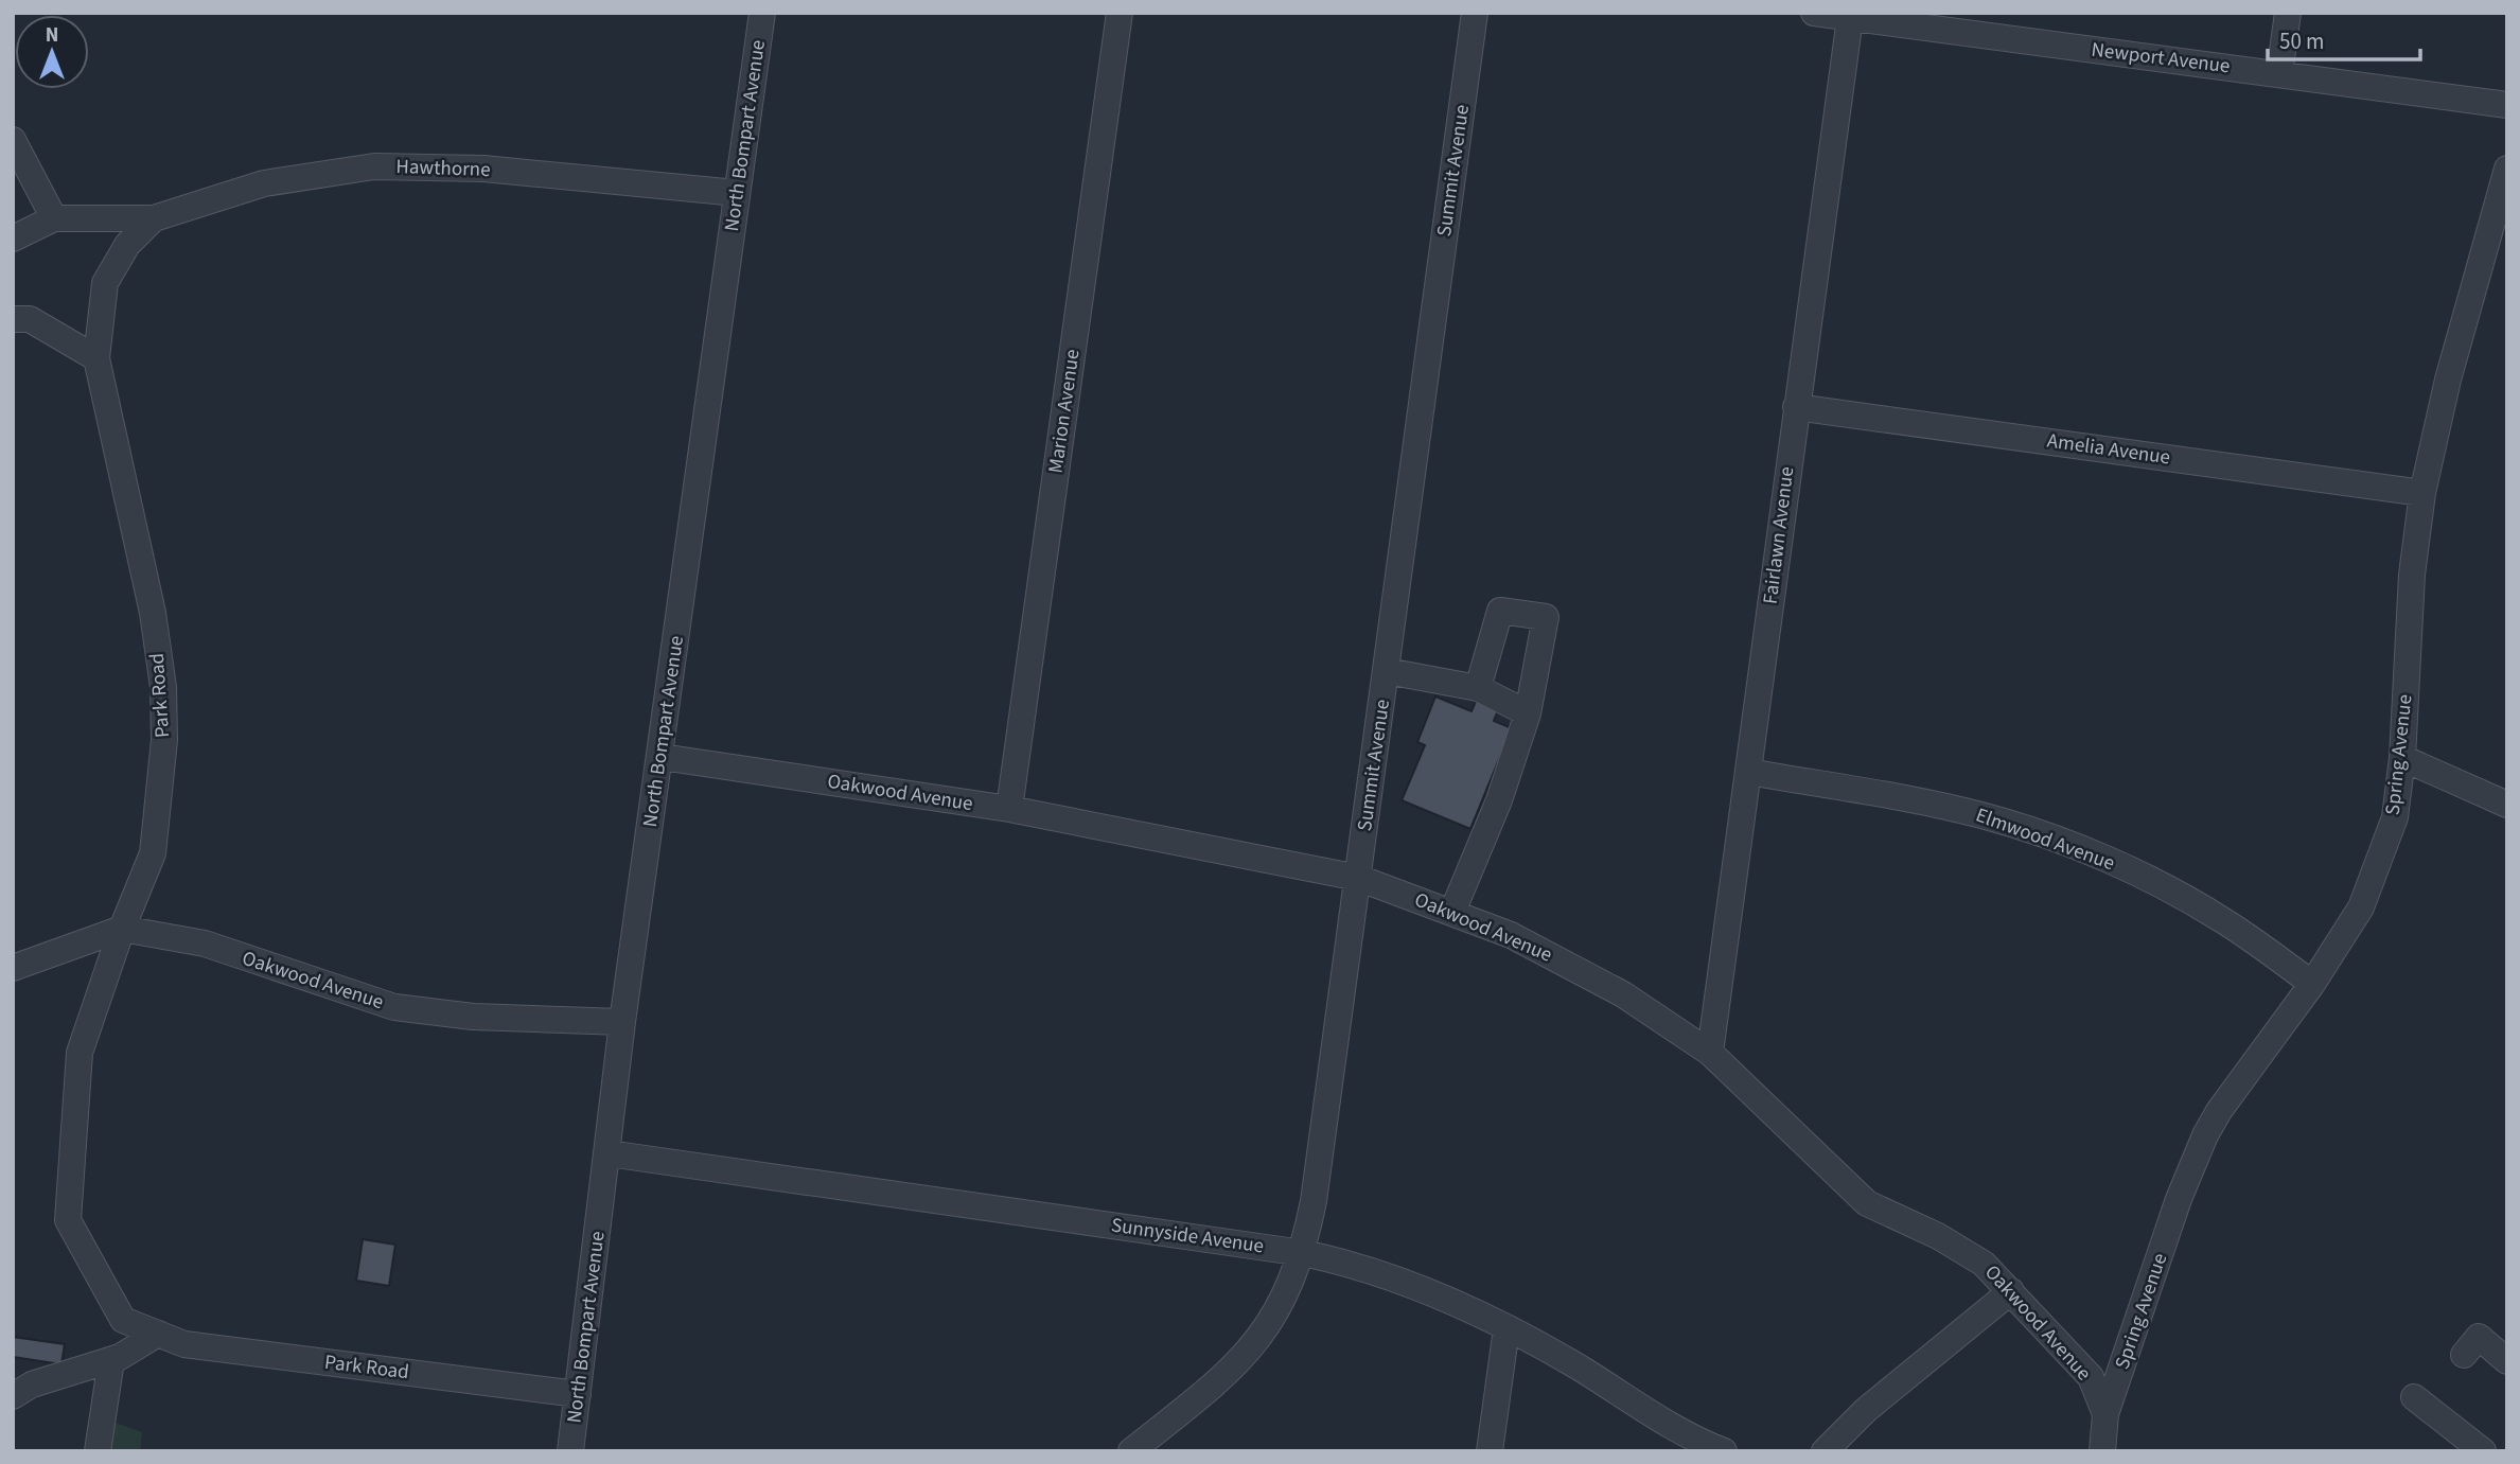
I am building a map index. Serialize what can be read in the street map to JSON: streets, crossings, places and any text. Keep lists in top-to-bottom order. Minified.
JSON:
{"streets":{"street":["Newport Avenue","North Bompart Avenue","Hawthorne","Summit Avenue","Marion Avenue","Amelia Avenue","Fairlawn Avenue","Park Road","Spring Avenue","Oakwood Avenue","Elmwood Avenue","Sunnyside Avenue"]},"crossings":[["Newport Avenue","Fairlawn Avenue"],["North Bompart Avenue","Hawthorne"],["North Bompart Avenue","Park Road"],["North Bompart Avenue","Oakwood Avenue"],["North Bompart Avenue","Sunnyside Avenue"],["Hawthorne","Park Road"],["Summit Avenue","Oakwood Avenue"],["Summit Avenue","Sunnyside Avenue"],["Marion Avenue","Oakwood Avenue"],["Amelia Avenue","Fairlawn Avenue"],["Amelia Avenue","Spring Avenue"],["Fairlawn Avenue","Oakwood Avenue"],["Fairlawn Avenue","Elmwood Avenue"],["Park Road","Oakwood Avenue"],["Spring Avenue","Oakwood Avenue"],["Spring Avenue","Elmwood Avenue"]],"scale_bar":"50 m","north":"top"}
